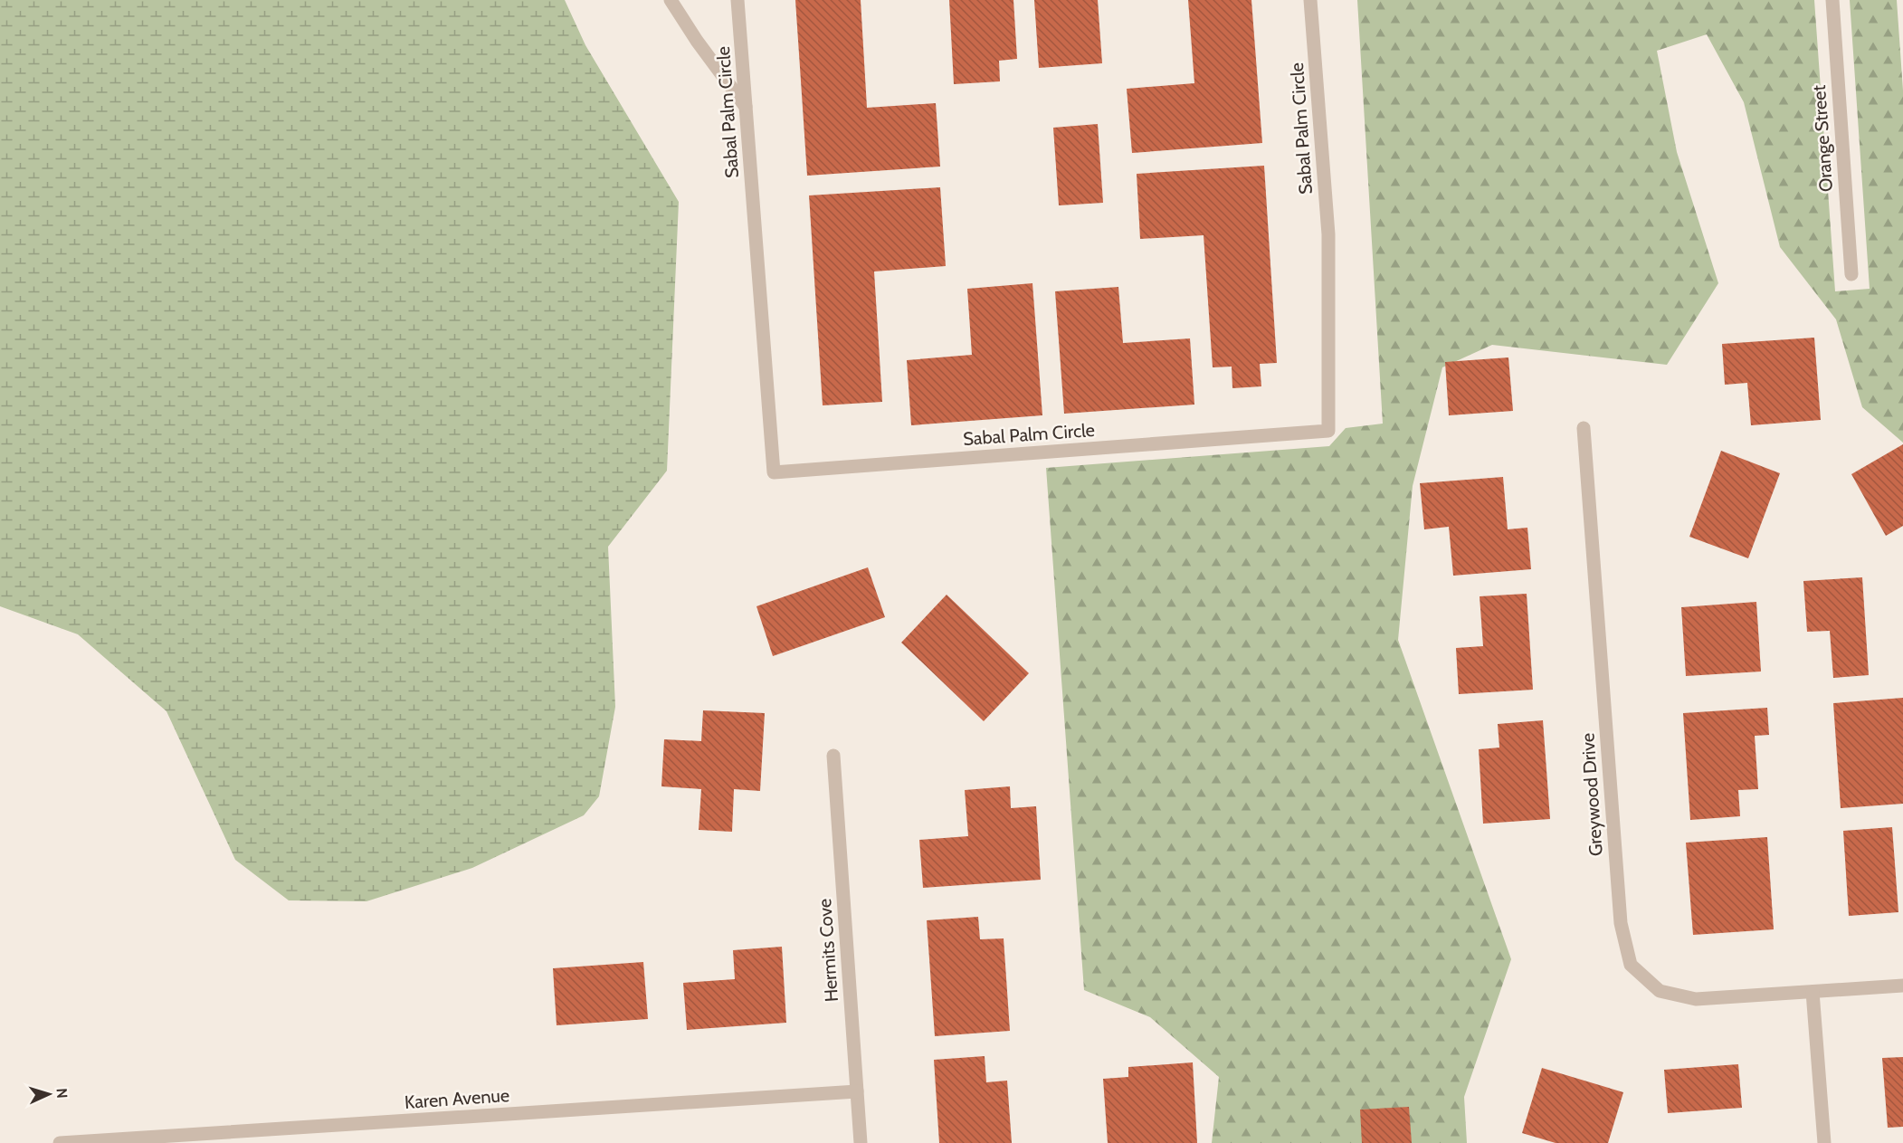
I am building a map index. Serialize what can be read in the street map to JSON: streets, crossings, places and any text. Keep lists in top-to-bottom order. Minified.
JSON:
{"streets":{"street":["Sabal Palm Circle","Orange Street","Greywood Drive","Hermits Cove","Karen Avenue"]},"crossings":[["Hermits Cove","Karen Avenue"]],"north":"right"}
